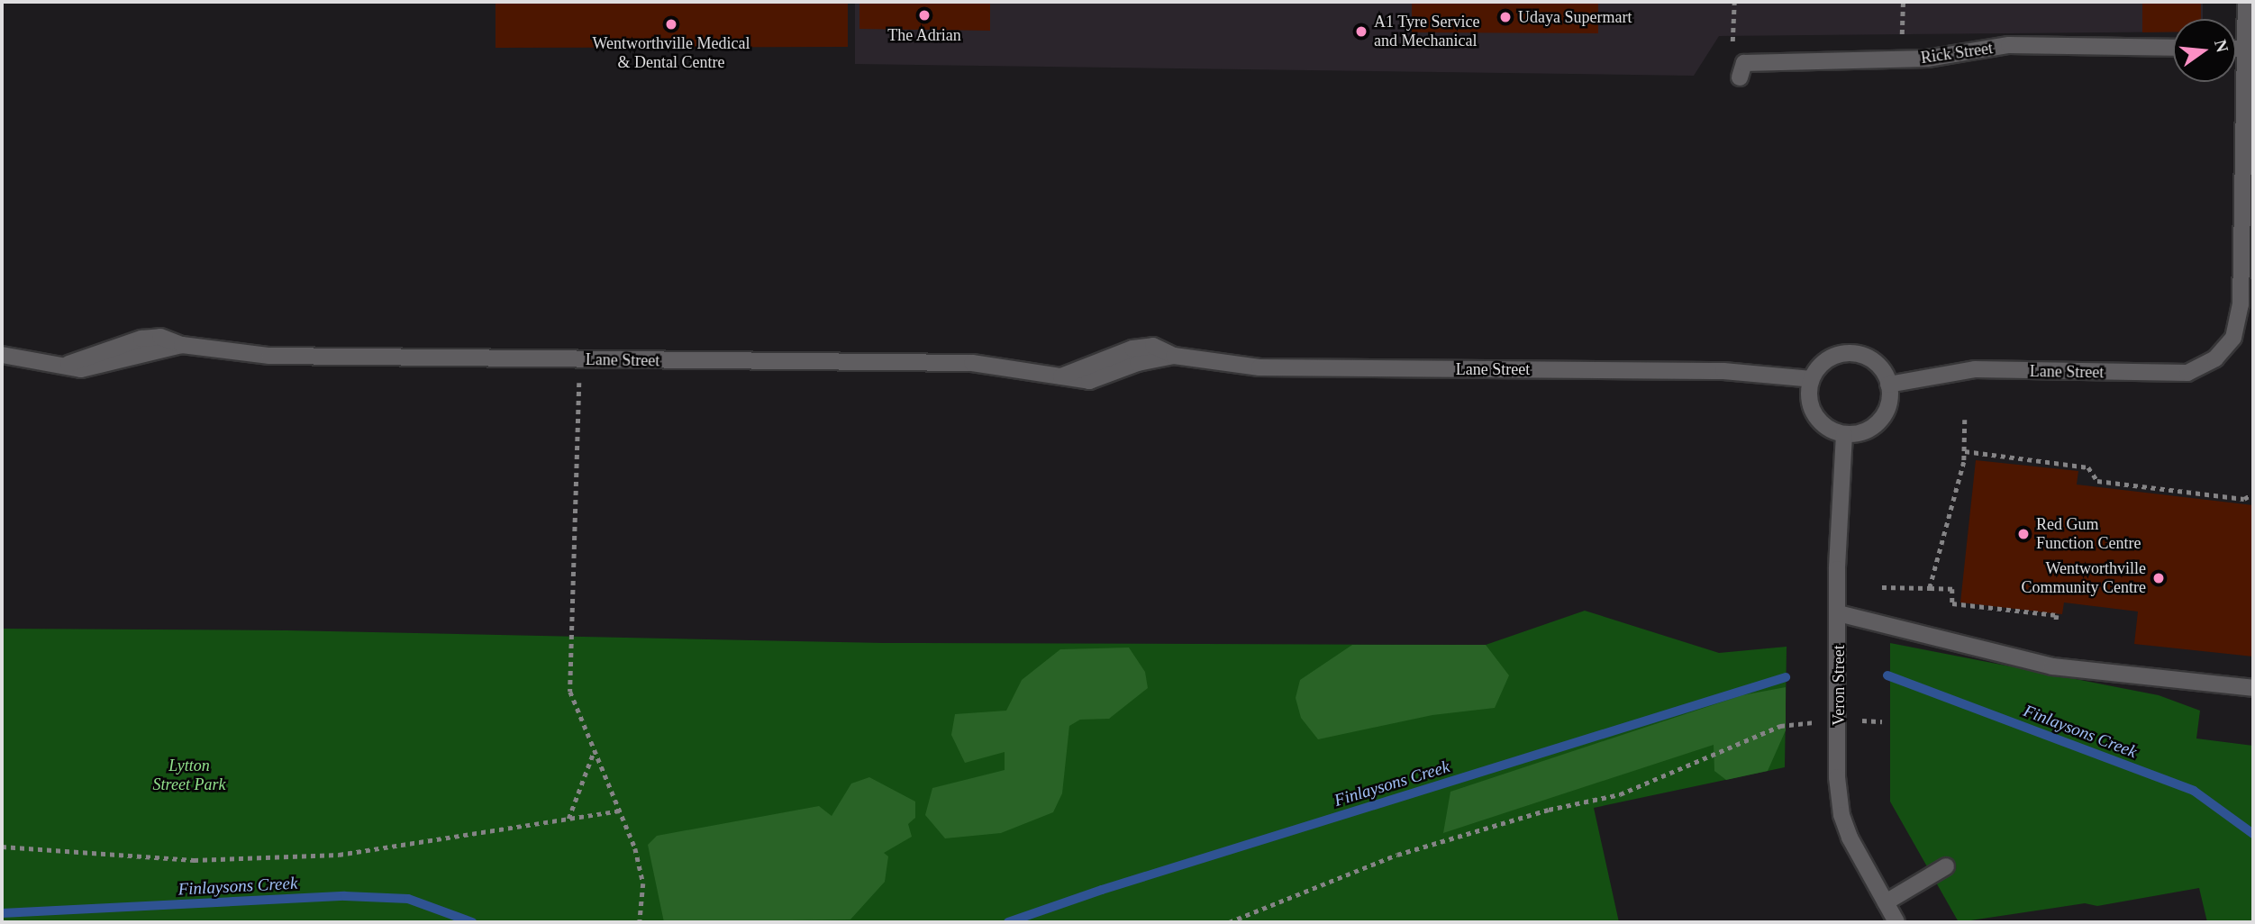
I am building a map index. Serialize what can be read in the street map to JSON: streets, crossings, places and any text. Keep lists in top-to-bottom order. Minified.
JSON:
{"streets":{"street":["Rick Street","Lane Street","Veron Street"]},"crossings":[["Lane Street","Veron Street"]],"water":["Finlaysons Creek"],"parks":["Lytton Street Park"],"places":["The Adrian","Udaya Supermart","Wentworthville Medical & Dental Centre","A1 Tyre Service and Mechanical","Red Gum Function Centre","Wentworthville Community Centre"],"north":"right"}
